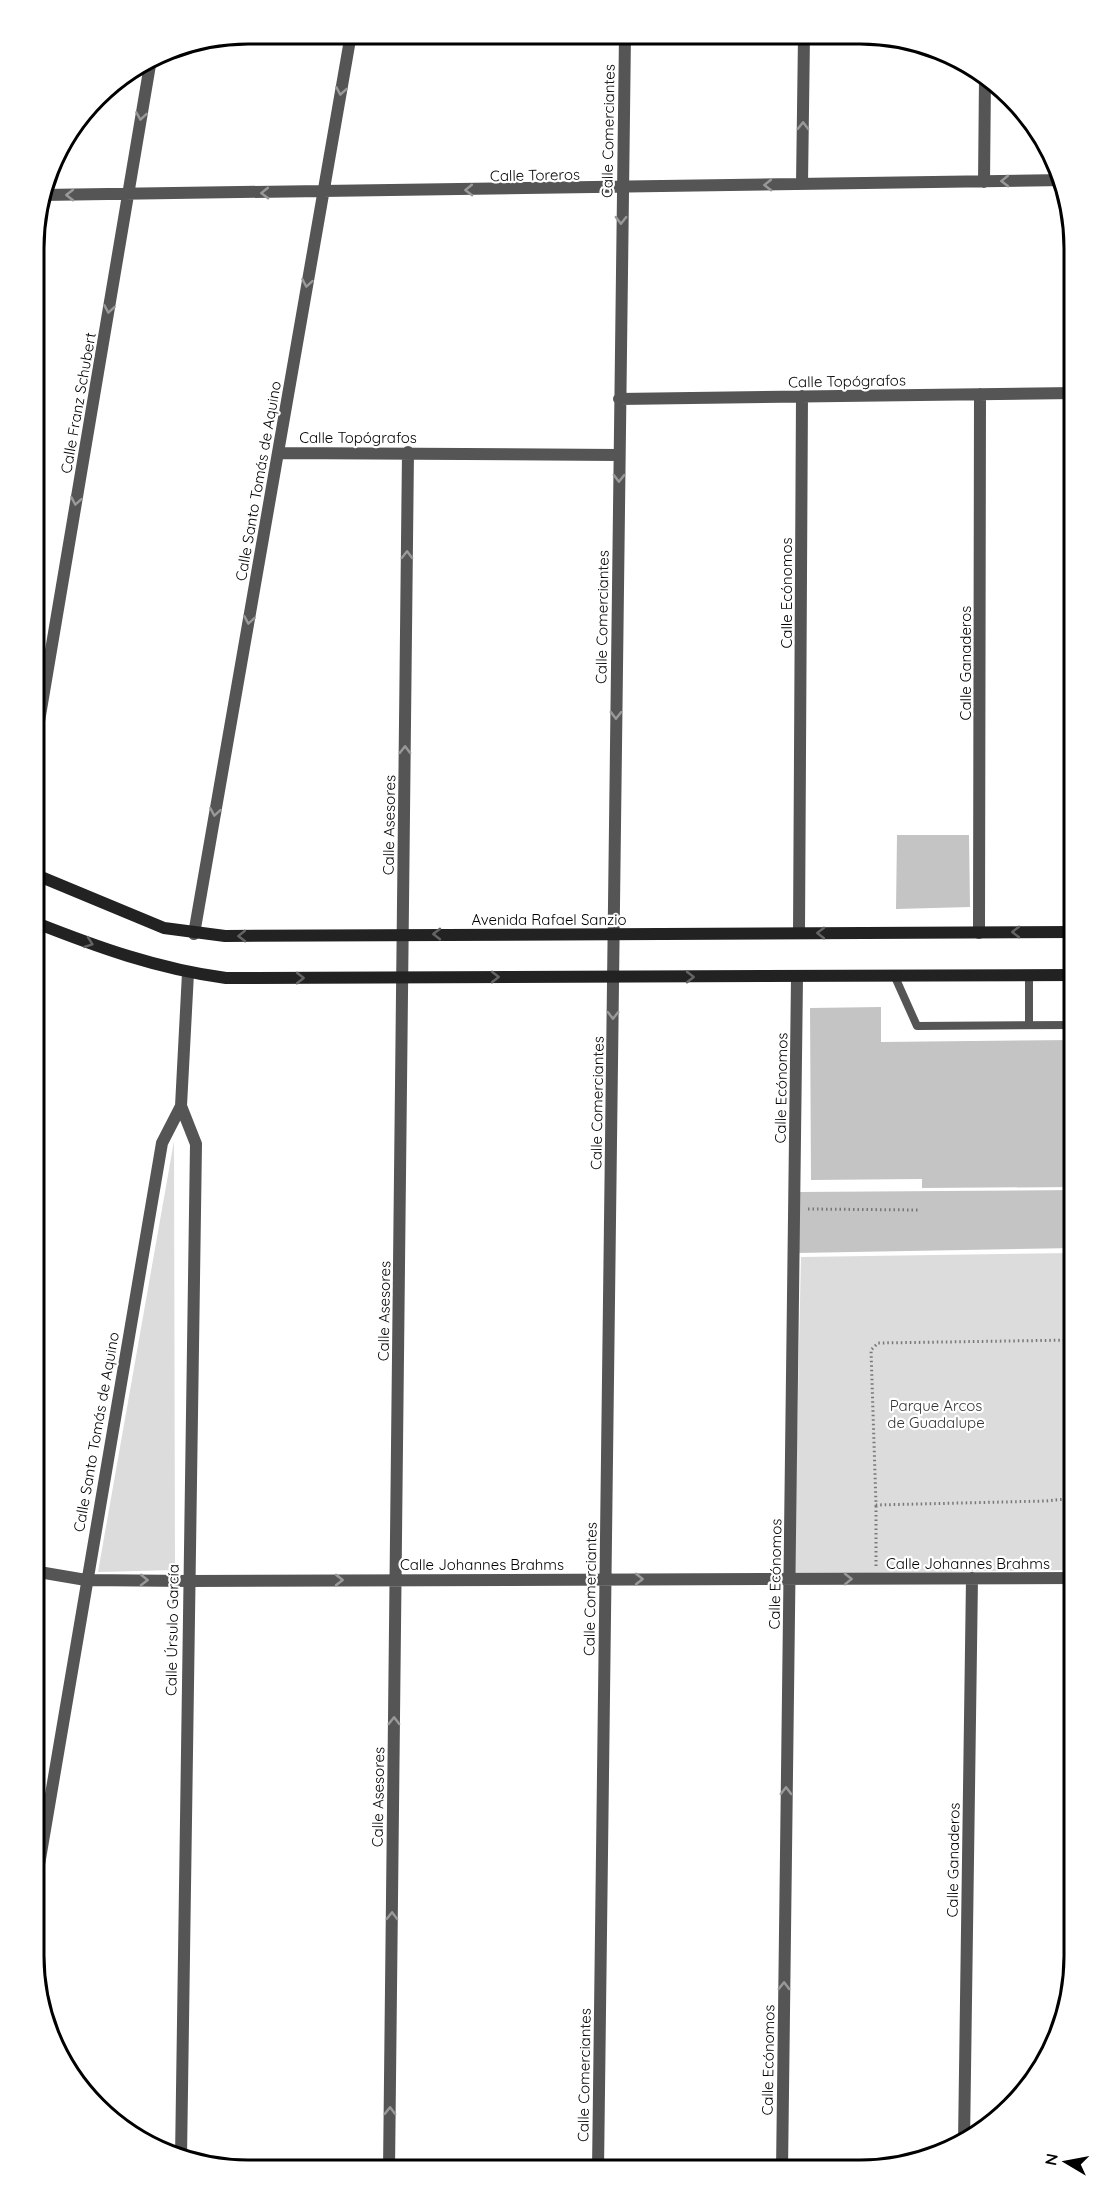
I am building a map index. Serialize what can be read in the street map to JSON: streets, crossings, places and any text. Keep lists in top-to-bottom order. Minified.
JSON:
{"streets":{"main road":["Avenida Rafael Sanzio"],"street":["Calle Comerciantes","Calle Toreros","Calle Topógrafos","Calle Franz Schubert","Calle Santo Tomás de Aquino","Calle Ecónomos","Calle Ganaderos","Calle Asesores","Calle Johannes Brahms","Calle Úrsulo García"]},"crossings":[["Calle Comerciantes","Calle Toreros"],["Calle Comerciantes","Calle Topógrafos"],["Calle Comerciantes","Avenida Rafael Sanzio"],["Calle Comerciantes","Calle Johannes Brahms"],["Calle Toreros","Calle Franz Schubert"],["Calle Toreros","Calle Santo Tomás de Aquino"],["Calle Topógrafos","Calle Santo Tomás de Aquino"],["Calle Topógrafos","Calle Ecónomos"],["Calle Topógrafos","Calle Ganaderos"],["Calle Topógrafos","Calle Asesores"],["Calle Santo Tomás de Aquino","Avenida Rafael Sanzio"],["Calle Santo Tomás de Aquino","Calle Johannes Brahms"],["Calle Santo Tomás de Aquino","Calle Úrsulo García"],["Calle Ecónomos","Avenida Rafael Sanzio"],["Calle Ecónomos","Calle Johannes Brahms"],["Calle Ganaderos","Avenida Rafael Sanzio"],["Calle Ganaderos","Calle Johannes Brahms"],["Calle Asesores","Avenida Rafael Sanzio"],["Calle Asesores","Calle Johannes Brahms"],["Calle Johannes Brahms","Calle Úrsulo García"]],"one_way":["Calle Comerciantes","Calle Toreros","Calle Franz Schubert","Calle Santo Tomás de Aquino","Calle Asesores","Calle Johannes Brahms"],"parks":["Parque Arcos de Guadalupe"],"north":"left"}
